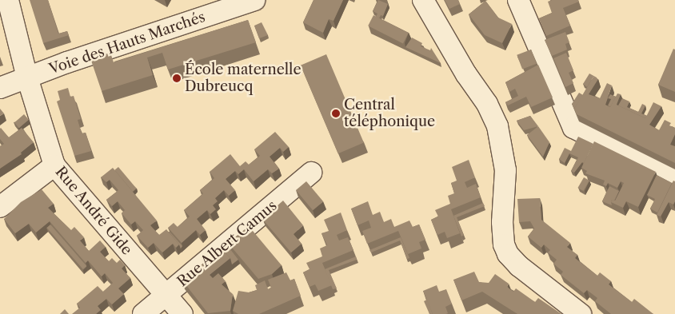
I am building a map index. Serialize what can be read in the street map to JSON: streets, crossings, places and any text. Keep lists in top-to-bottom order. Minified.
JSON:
{"streets":{"street":["Voie des Hauts Marchés","Rue André Gide","Rue Albert Camus"]},"crossings":[["Voie des Hauts Marchés","Rue André Gide"],["Rue André Gide","Rue Albert Camus"]],"places":["École maternelle Dubreucq","Central téléphonique"]}
